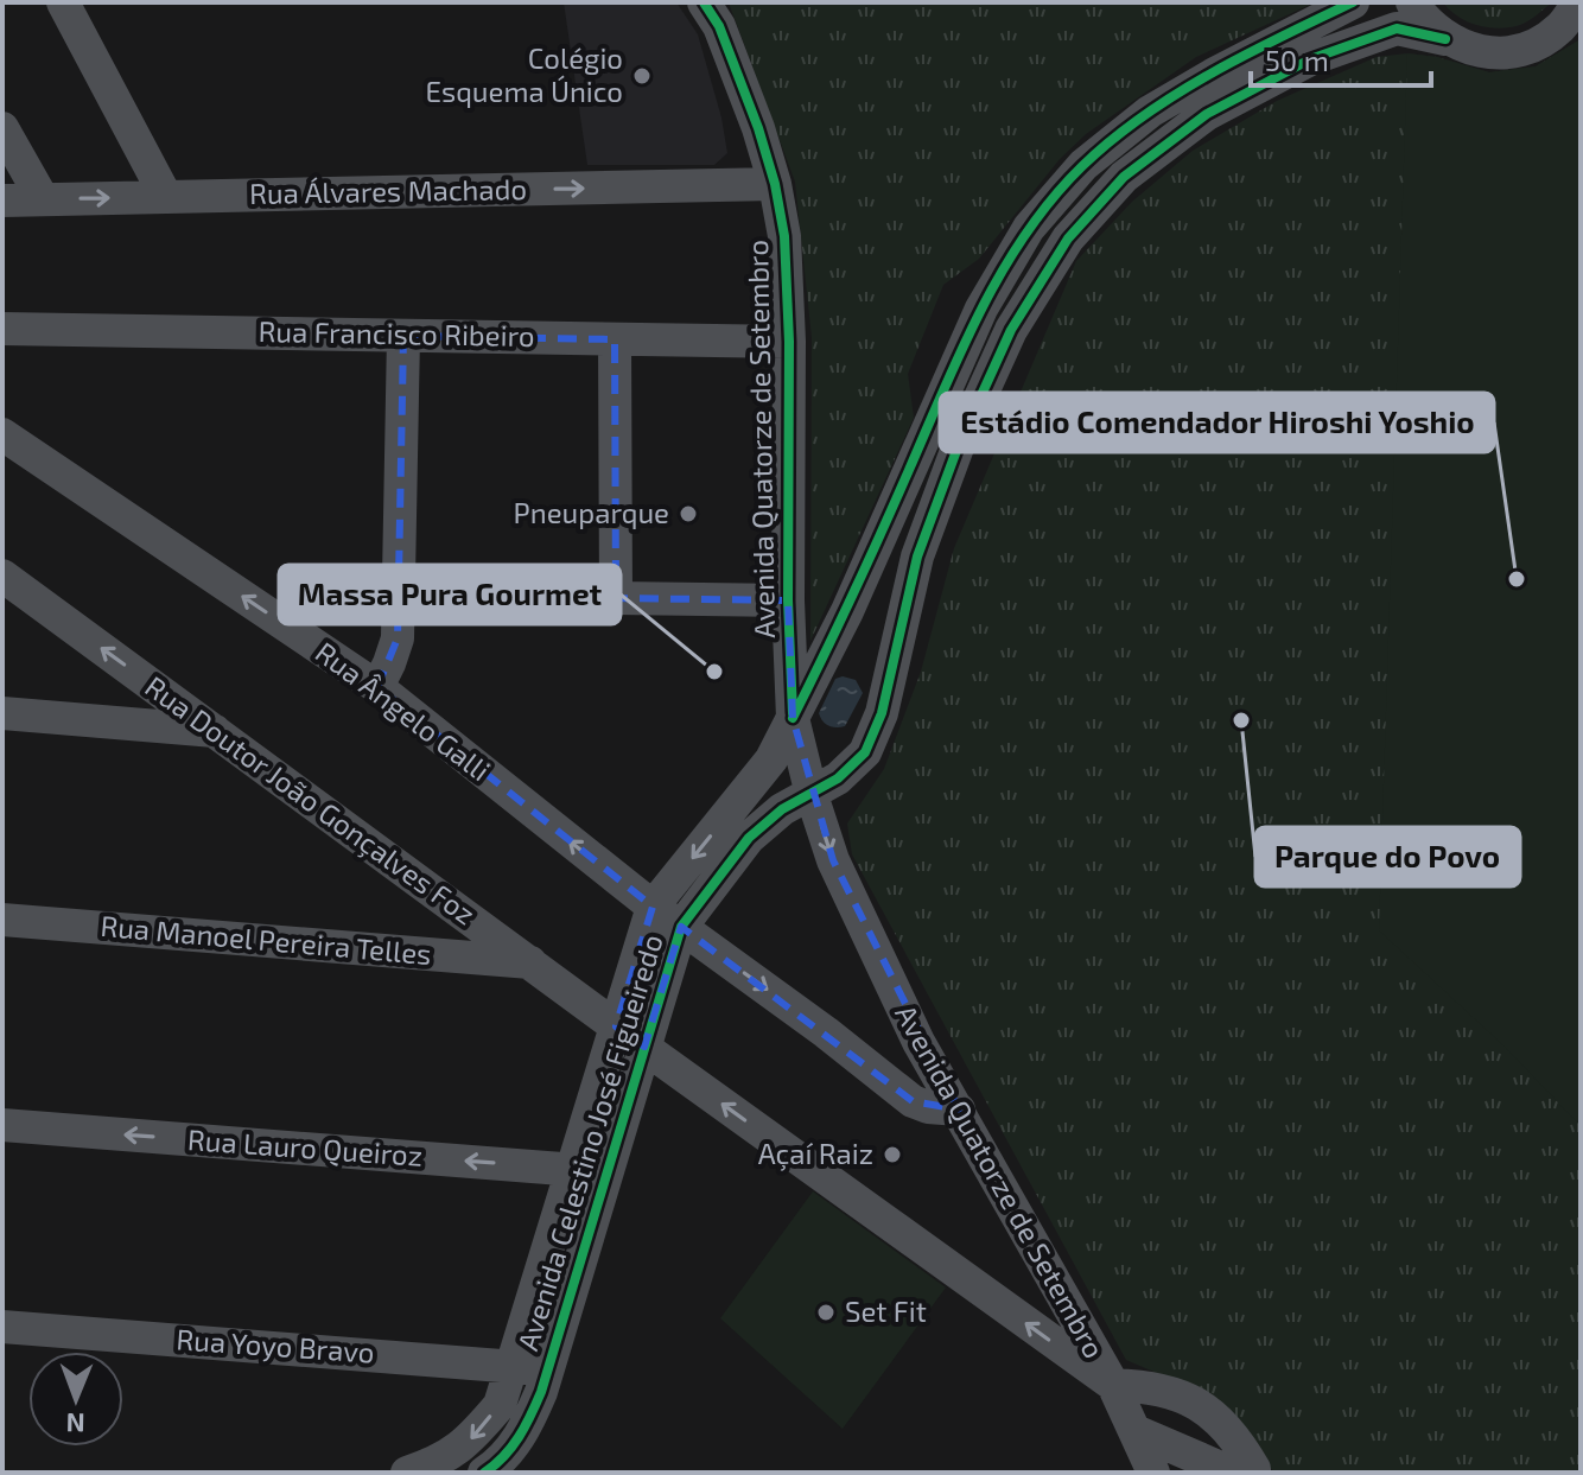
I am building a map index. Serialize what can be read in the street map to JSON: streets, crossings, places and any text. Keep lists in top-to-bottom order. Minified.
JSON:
{"streets":{"street":["Rua Álvares Machado","Rua Francisco Ribeiro","Avenida Quatorze de Setembro","Rua Ângelo Galli","Rua Doutor João Gonçalves Foz","Rua Manoel Pereira Telles","Avenida Celestino José Figueiredo","Rua Lauro Queiroz","Rua Yoyo Bravo"]},"crossings":[["Rua Álvares Machado","Avenida Quatorze de Setembro"],["Rua Francisco Ribeiro","Avenida Quatorze de Setembro"],["Avenida Quatorze de Setembro","Avenida Celestino José Figueiredo"],["Rua Ângelo Galli","Avenida Celestino José Figueiredo"],["Rua Doutor João Gonçalves Foz","Rua Manoel Pereira Telles"],["Rua Doutor João Gonçalves Foz","Avenida Celestino José Figueiredo"],["Avenida Celestino José Figueiredo","Rua Lauro Queiroz"],["Avenida Celestino José Figueiredo","Rua Yoyo Bravo"]],"one_way":["Rua Álvares Machado","Rua Ângelo Galli","Rua Lauro Queiroz"],"places":["Colégio Esquema Único","Pneuparque","Estádio Comendador Hiroshi Yoshio","Massa Pura Gourmet","Parque do Povo","Açaí Raiz","Set Fit"],"scale_bar":"50 m","north":"bottom"}
